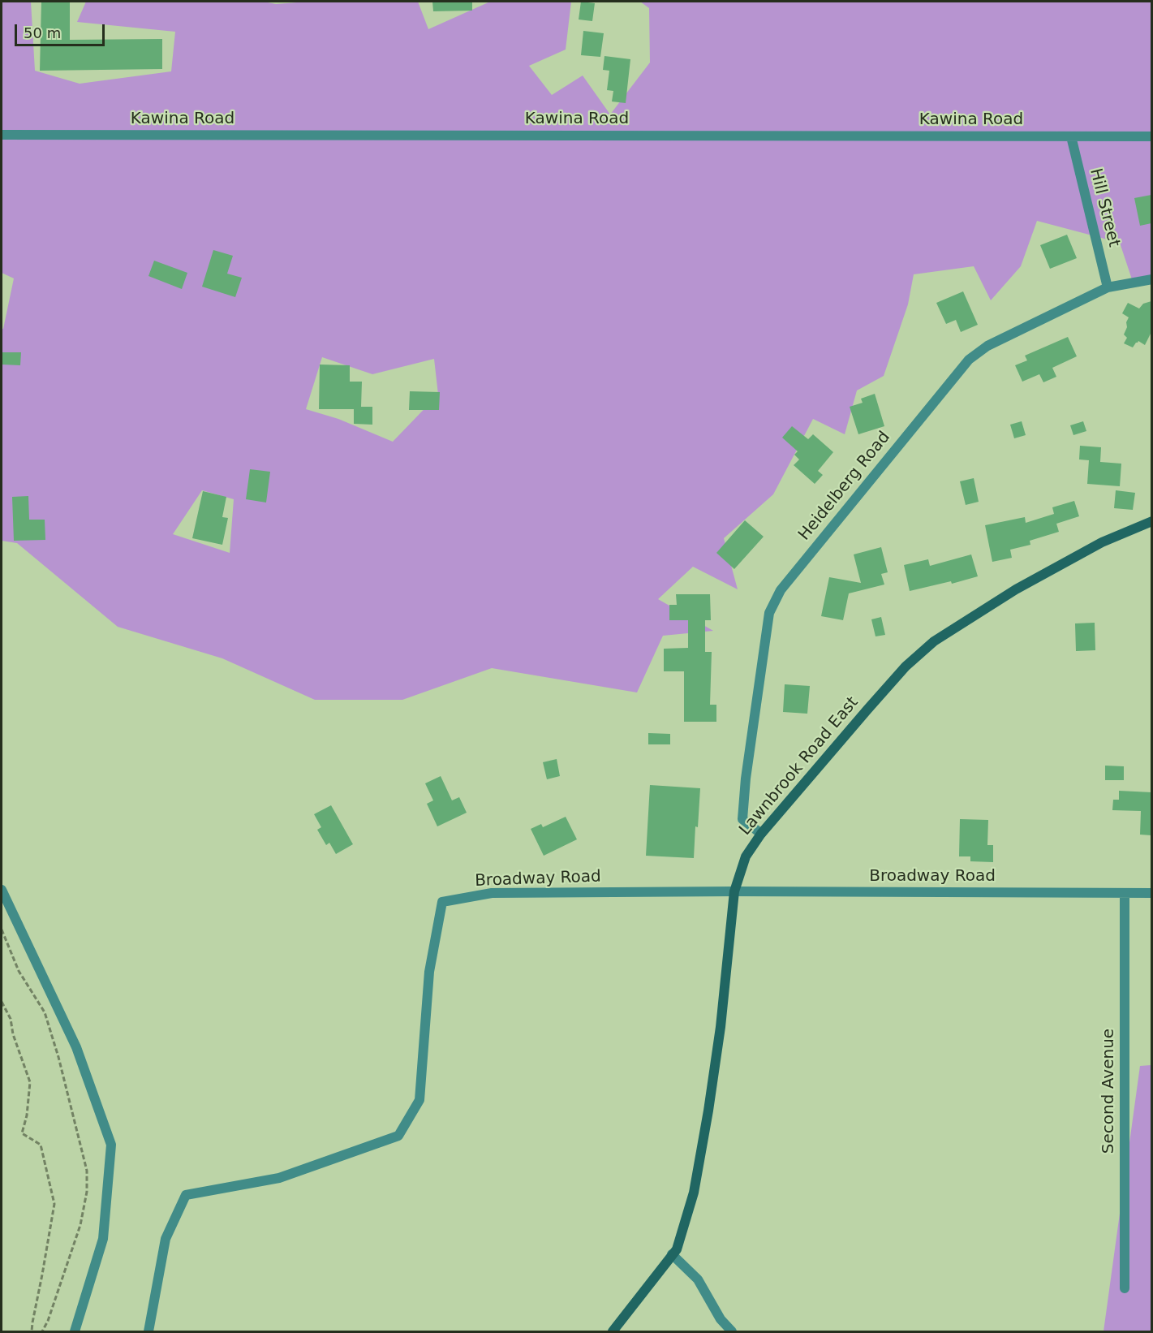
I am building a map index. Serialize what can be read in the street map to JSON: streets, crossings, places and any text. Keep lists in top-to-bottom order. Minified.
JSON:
{"streets":{"street":["Kawina Road","Hill Street","Heidelberg Road","Lawnbrook Road East","Broadway Road","Second Avenue"]},"crossings":[["Kawina Road","Hill Street"],["Hill Street","Heidelberg Road"],["Heidelberg Road","Lawnbrook Road East"],["Lawnbrook Road East","Broadway Road"],["Broadway Road","Second Avenue"]],"scale_bar":"50 m"}
